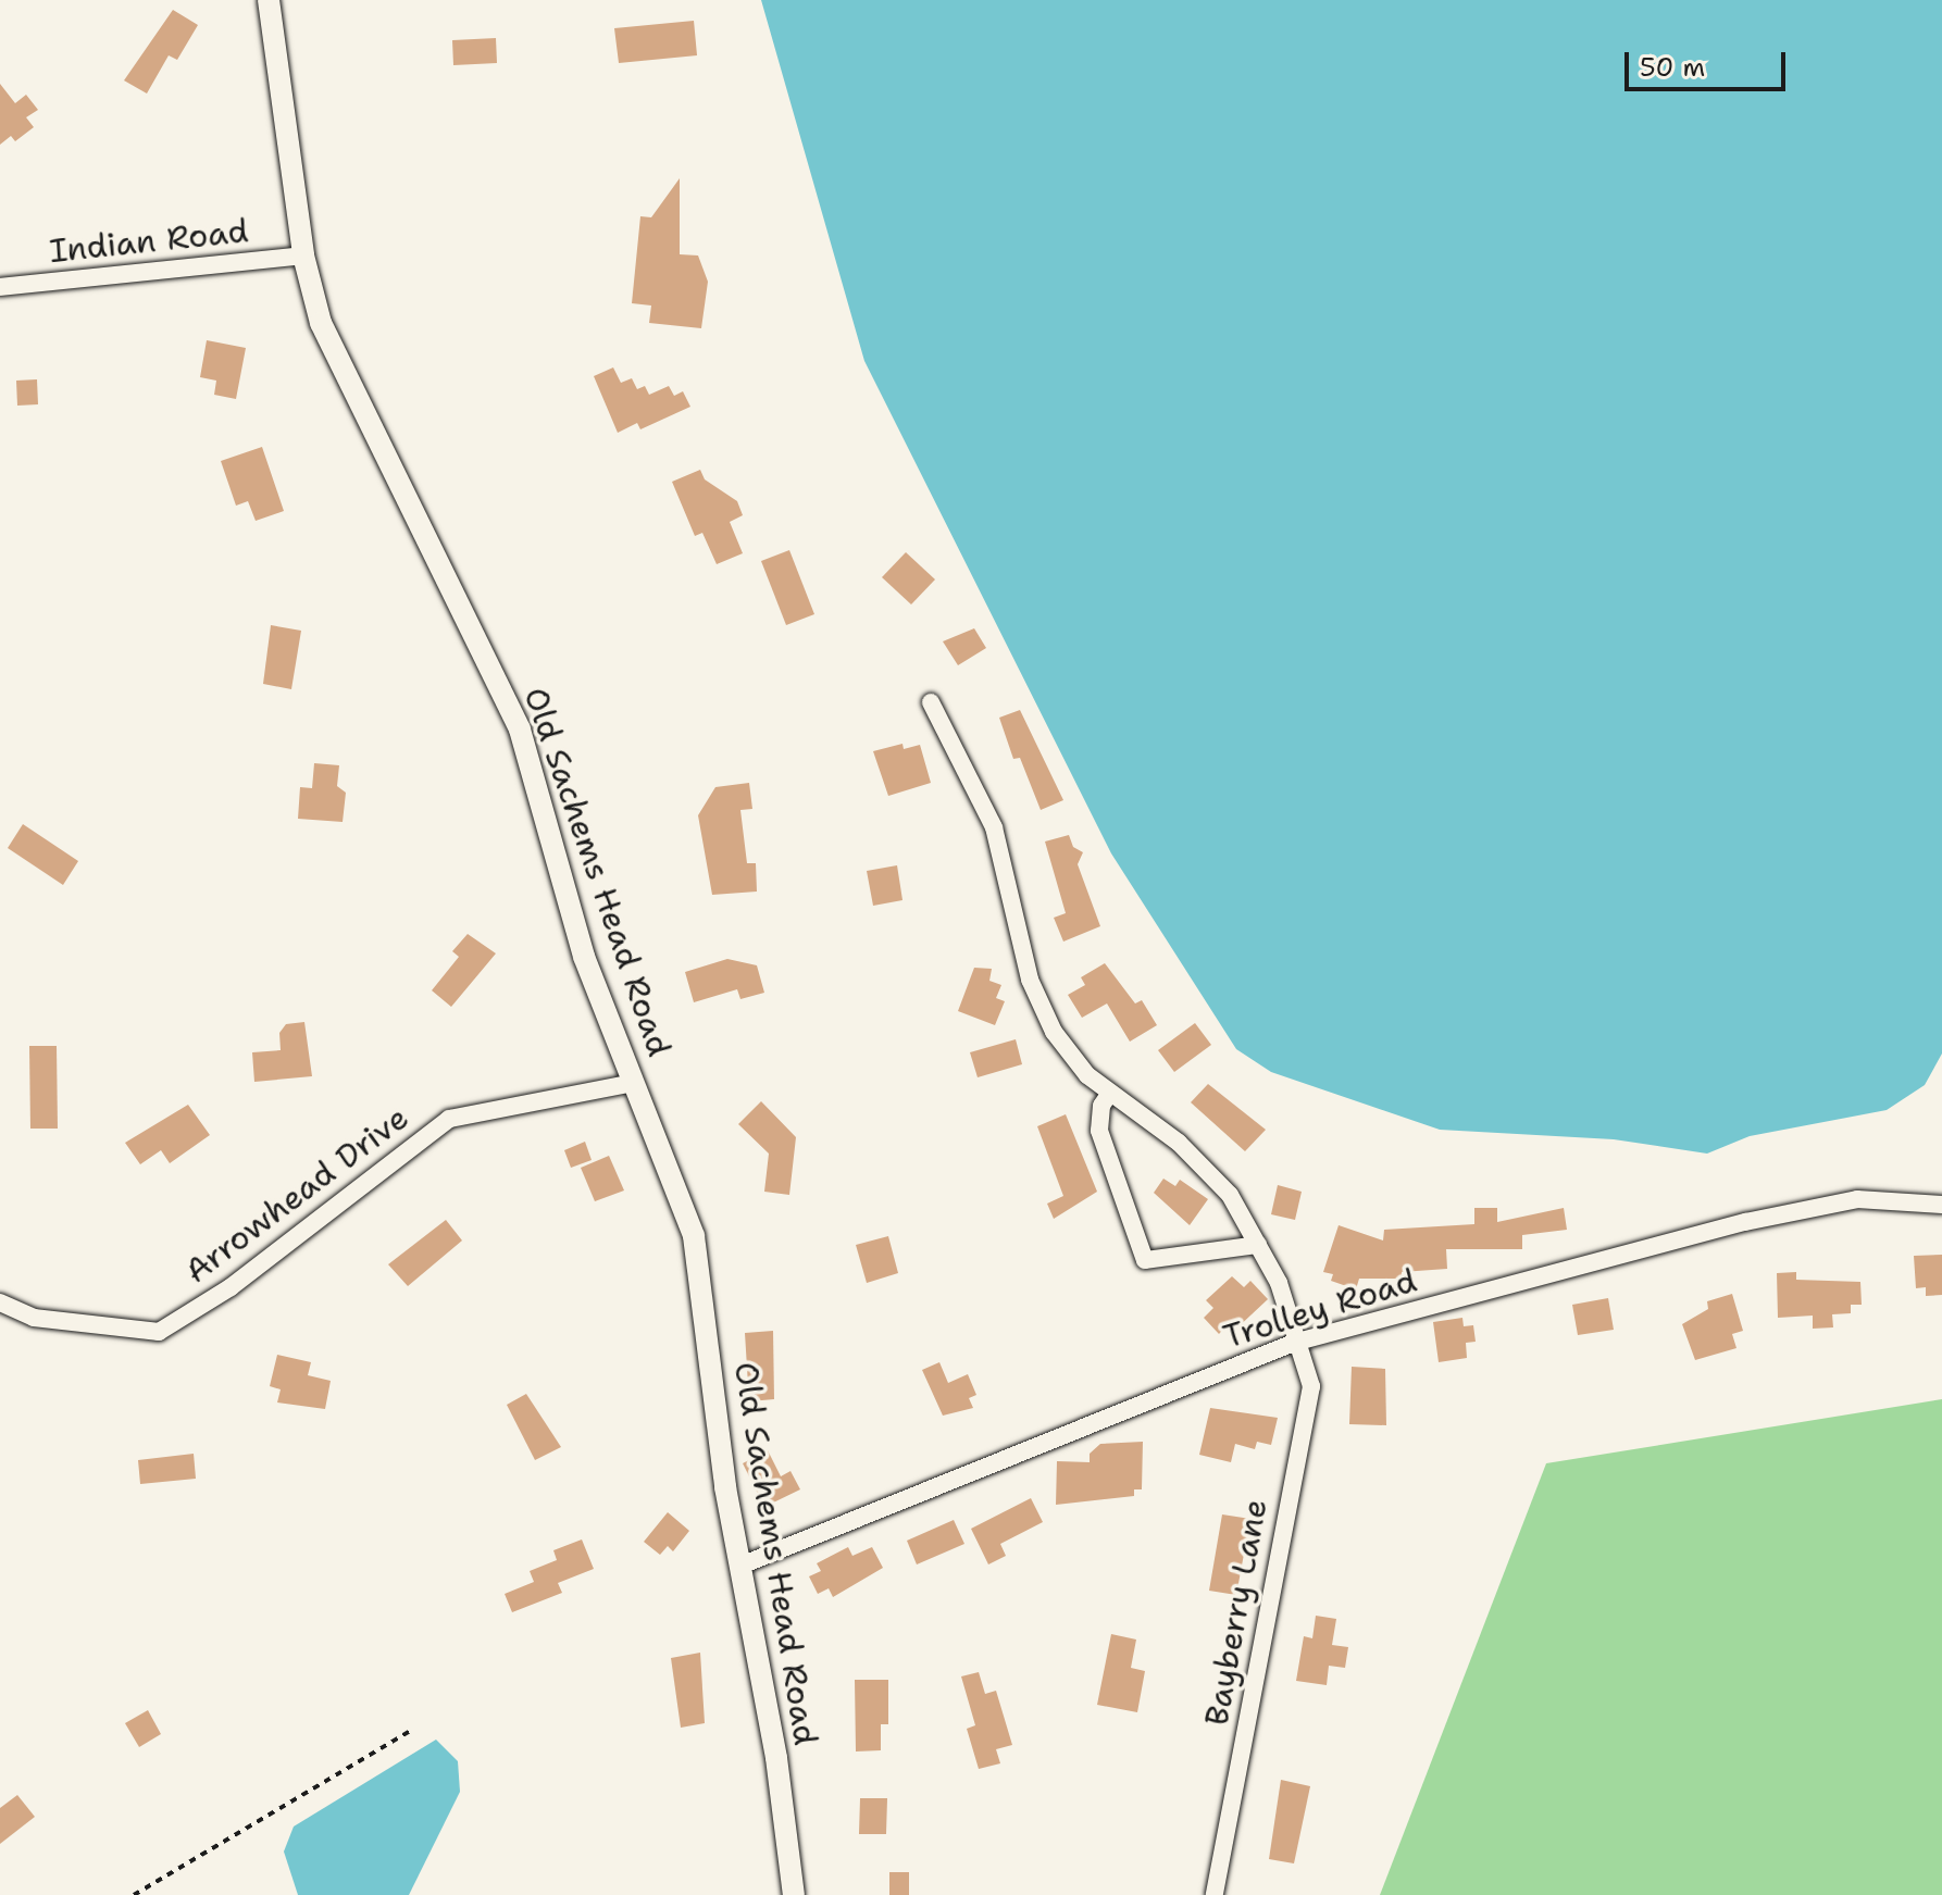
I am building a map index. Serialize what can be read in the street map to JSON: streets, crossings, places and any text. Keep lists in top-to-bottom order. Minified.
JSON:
{"streets":{"street":["Indian Road","Old Sachems Head Road","Arrowhead Drive","Trolley Road","Bayberry Lane"]},"crossings":[["Indian Road","Old Sachems Head Road"],["Old Sachems Head Road","Arrowhead Drive"],["Old Sachems Head Road","Trolley Road"],["Trolley Road","Bayberry Lane"]],"scale_bar":"50 m"}
